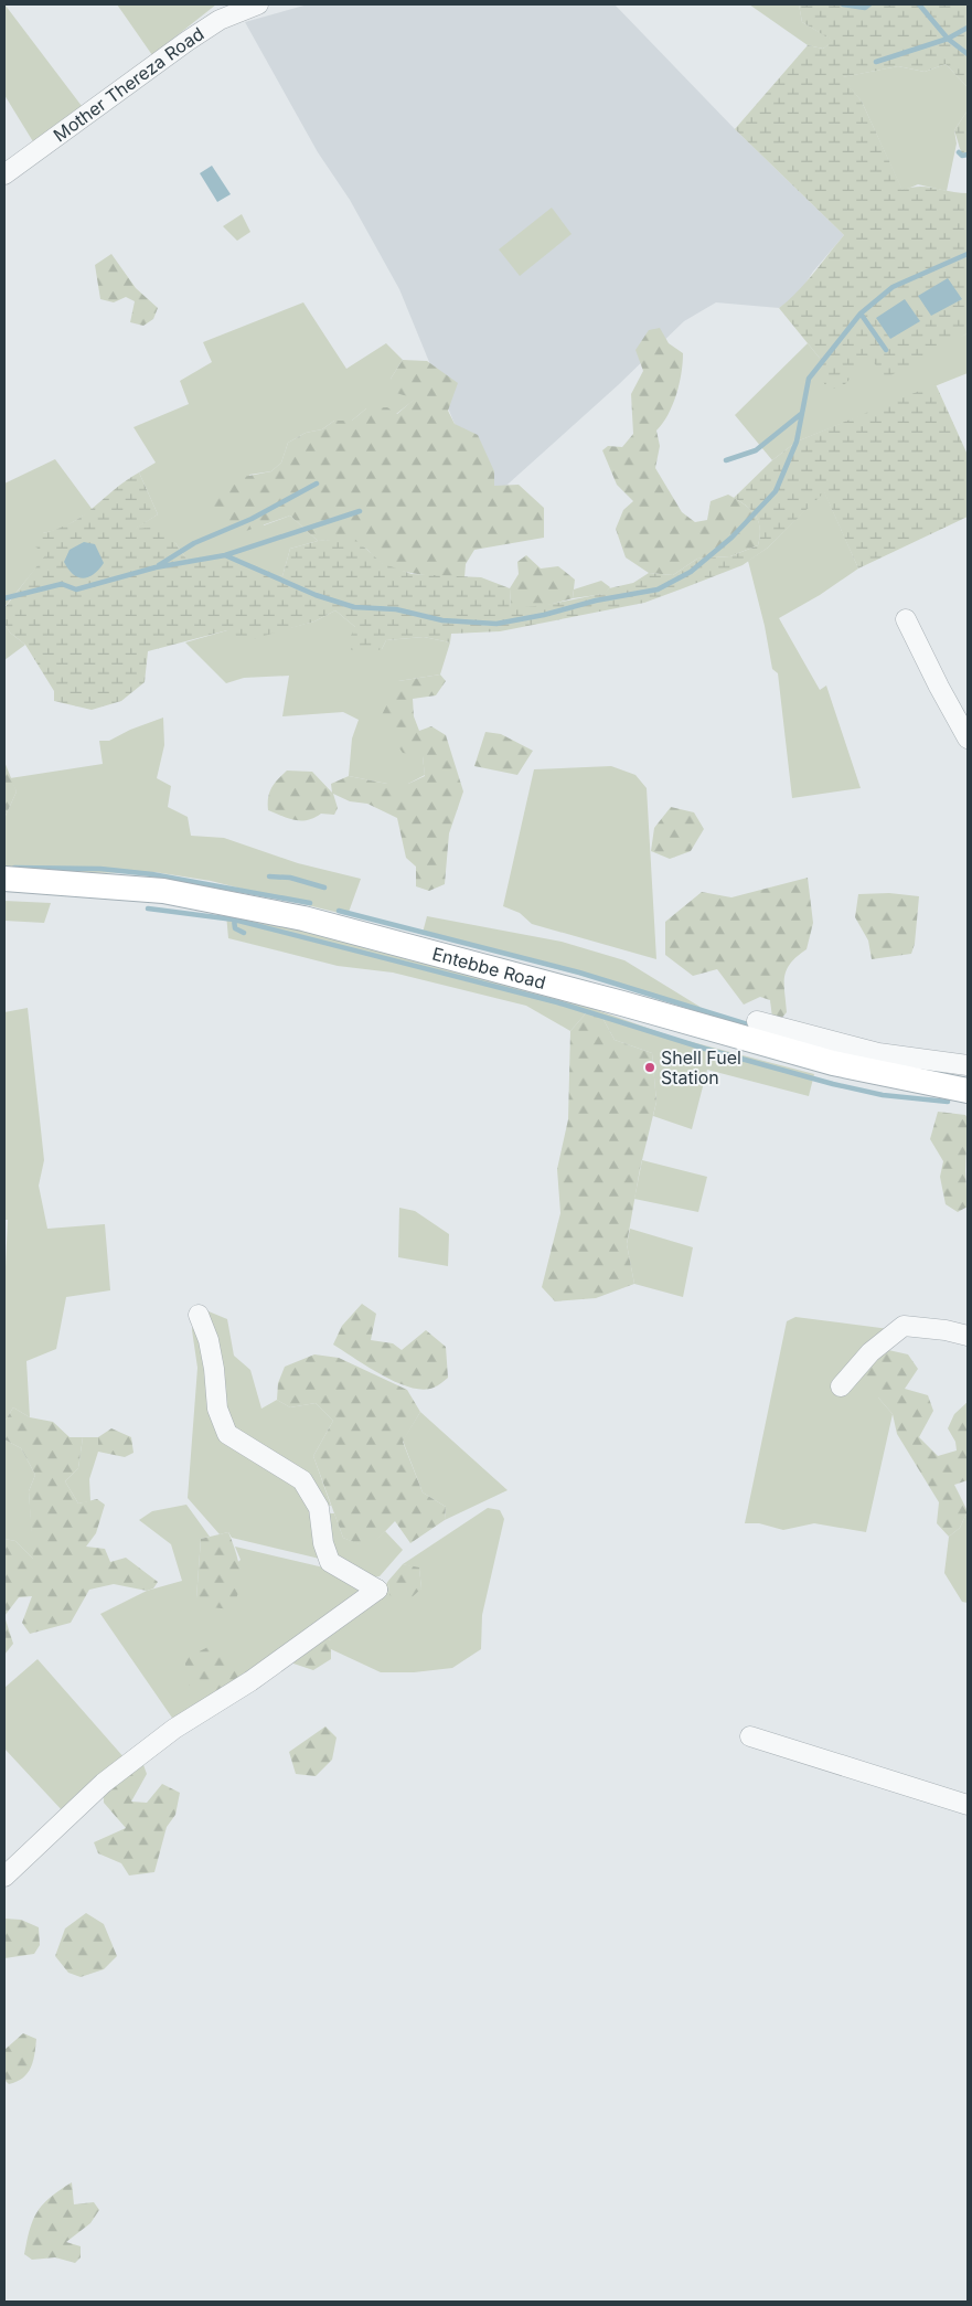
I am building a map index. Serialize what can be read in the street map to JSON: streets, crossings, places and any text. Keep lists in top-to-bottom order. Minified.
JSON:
{"streets":{"main road":["Entebbe Road"],"street":["Mother Thereza Road"]},"places":["Shell Fuel Station"]}
